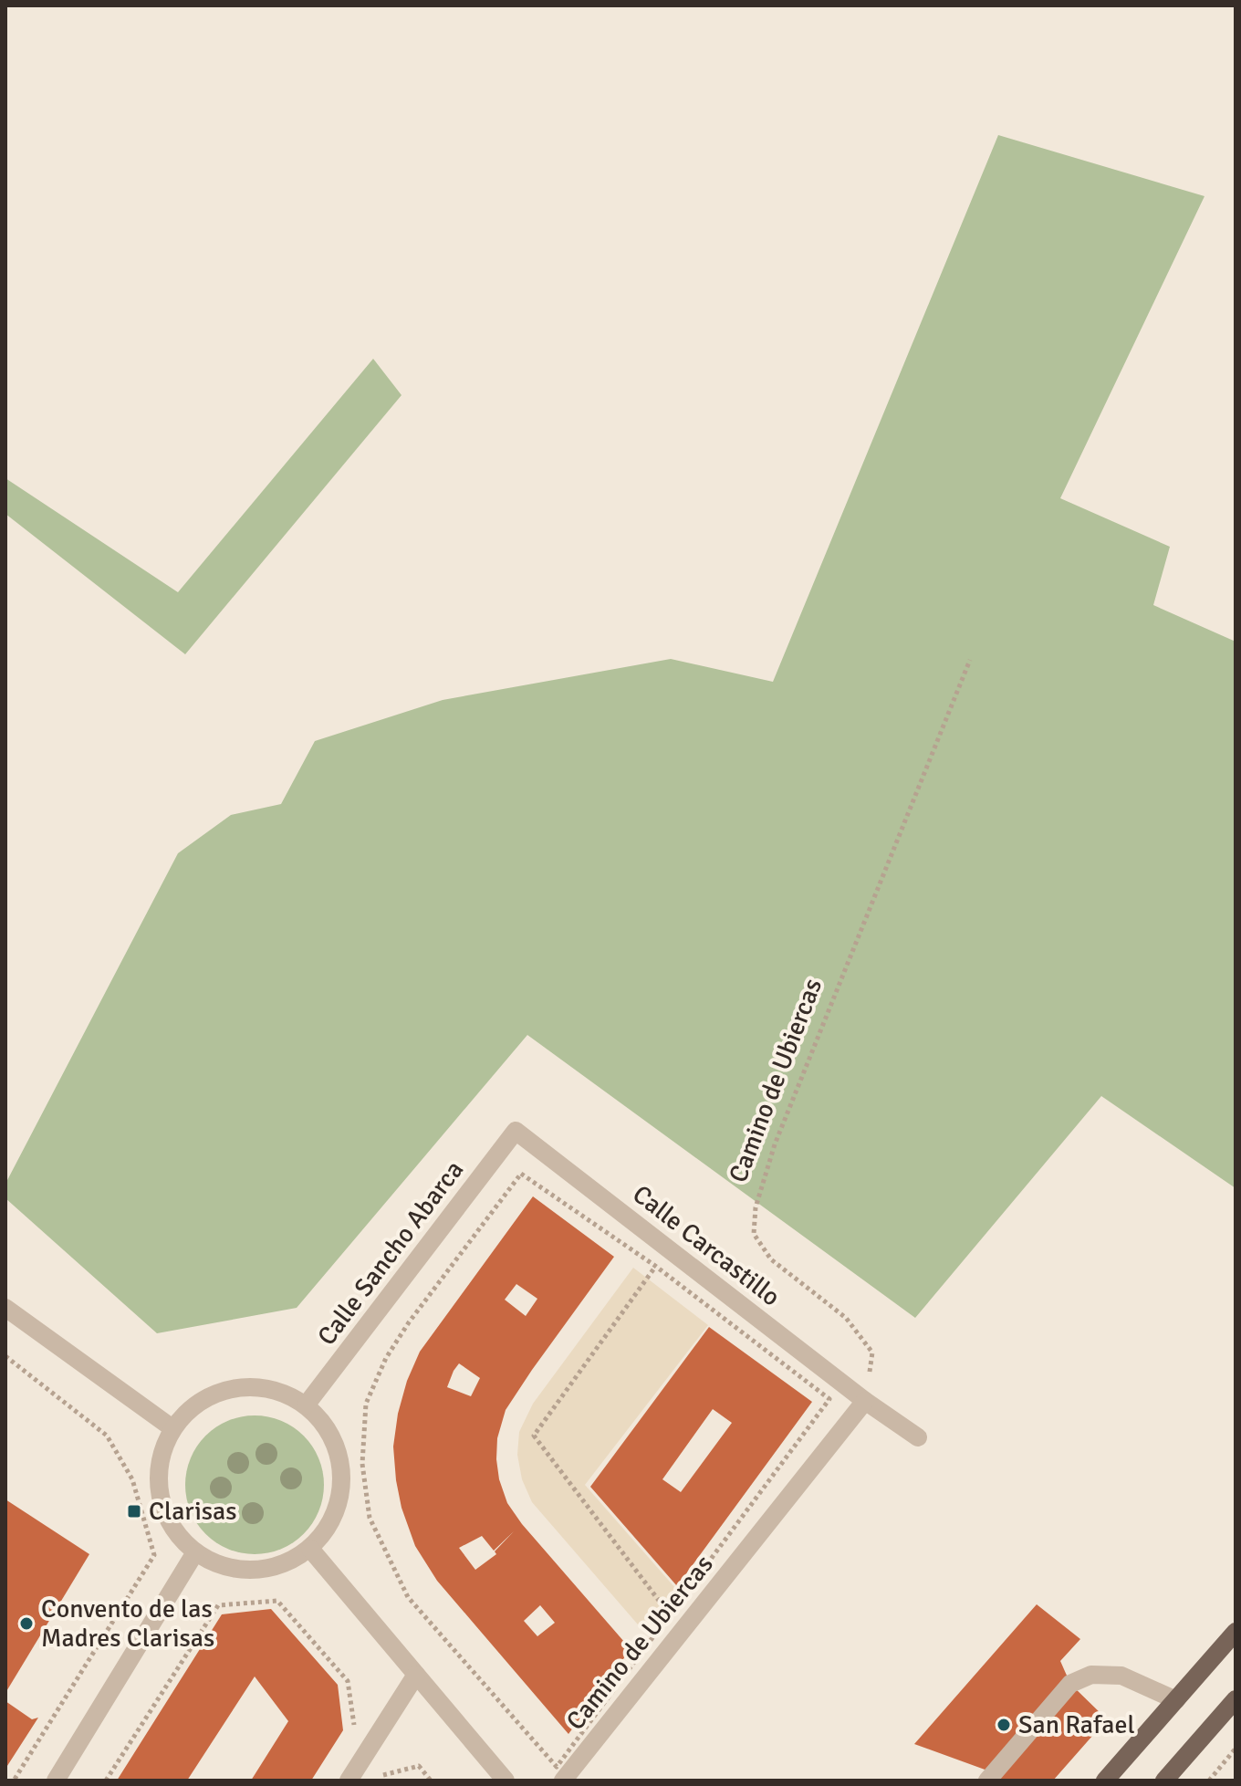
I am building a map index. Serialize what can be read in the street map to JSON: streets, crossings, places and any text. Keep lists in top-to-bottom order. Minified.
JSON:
{"streets":{"street":["Camino de Ubiercas","Calle Carcastillo","Calle Sancho Abarca"]},"crossings":[["Camino de Ubiercas","Calle Carcastillo"],["Calle Carcastillo","Calle Sancho Abarca"]],"places":{"transit":["Clarisas"],"other":["Convento de las Madres Clarisas","San Rafael"]}}
